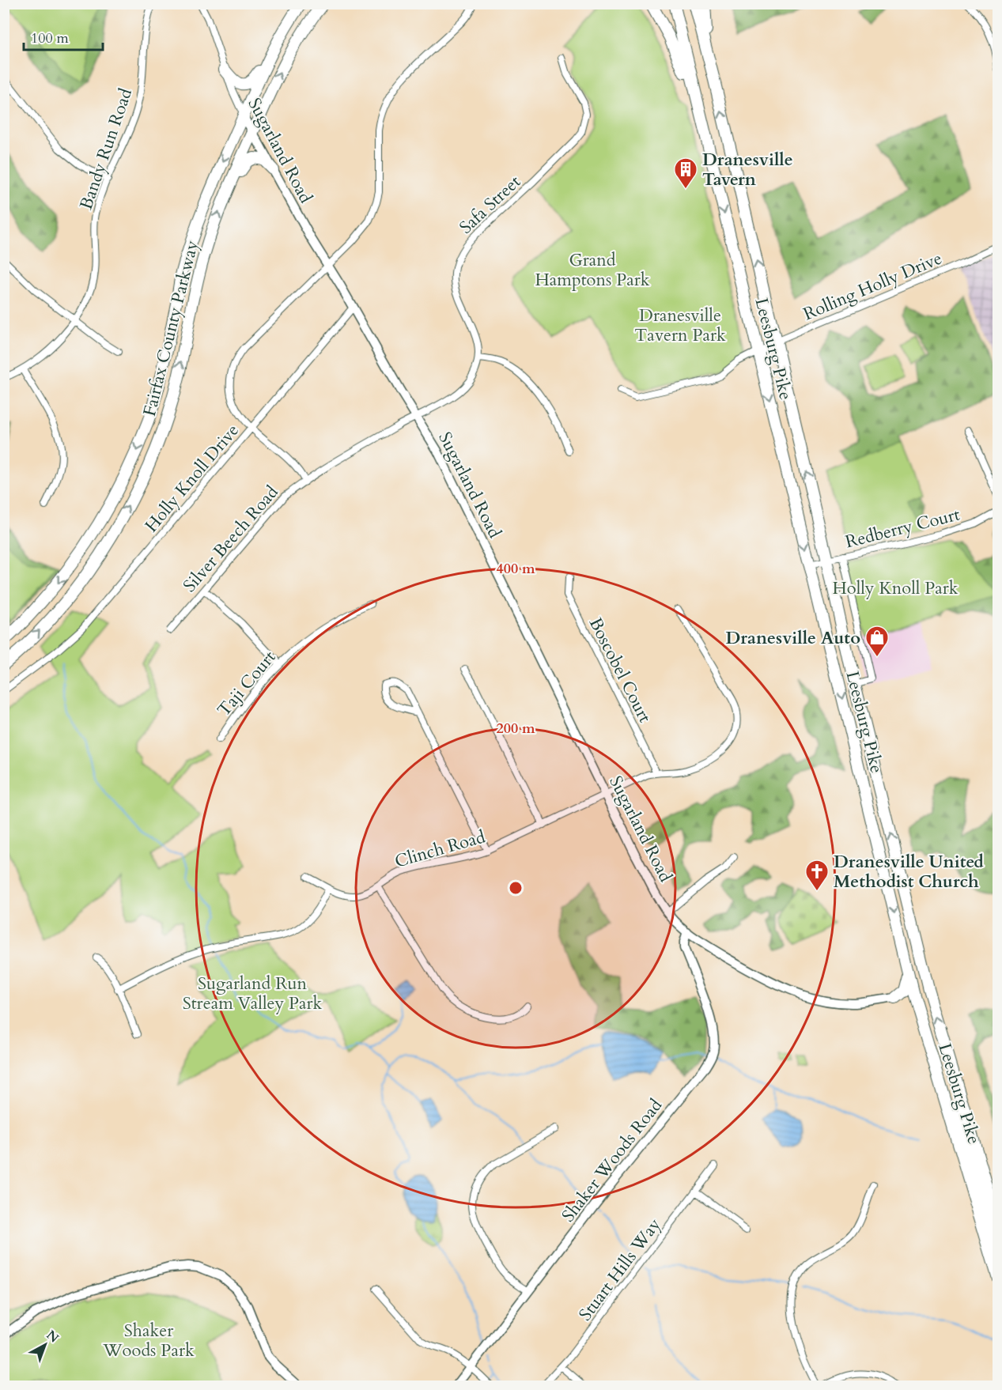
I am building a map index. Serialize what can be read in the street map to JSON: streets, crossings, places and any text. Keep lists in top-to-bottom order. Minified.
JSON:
{"streets":{"highway":["Fairfax County Parkway","Leesburg Pike"],"street":["Bandy Run Road","Sugarland Road","Safa Street","Rolling Holly Drive","Holly Knoll Drive","Redberry Court","Silver Beech Road","Boscobel Court","Taji Court","Clinch Road","Shaker Woods Road","Stuart Hills Way"]},"crossings":[["Sugarland Road","Safa Street"],["Sugarland Road","Fairfax County Parkway"],["Sugarland Road","Holly Knoll Drive"],["Sugarland Road","Silver Beech Road"],["Sugarland Road","Clinch Road"],["Sugarland Road","Shaker Woods Road"],["Safa Street","Silver Beech Road"],["Rolling Holly Drive","Leesburg Pike"],["Leesburg Pike","Redberry Court"],["Boscobel Court","Clinch Road"]],"parks":["Grand Hamptons Park","Dranesville Tavern Park","Holly Knoll Park","Sugarland Run Stream Valley Park","Shaker Woods Park"],"places":{"building":["Dranesville Tavern"],"shop":["Dranesville Auto"],"church":["Dranesville United Methodist Church"]},"scale_bar":"100 m","north":"top right","rings":["400 m","200 m"]}
